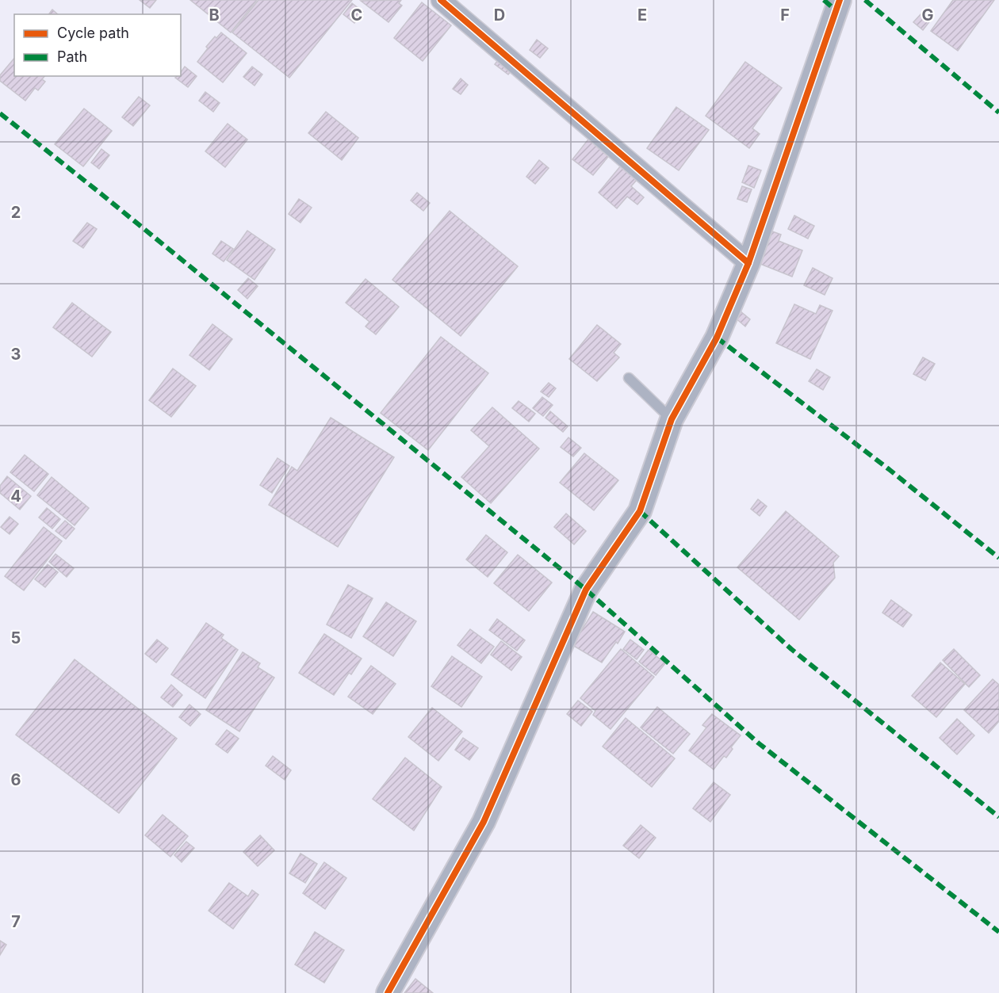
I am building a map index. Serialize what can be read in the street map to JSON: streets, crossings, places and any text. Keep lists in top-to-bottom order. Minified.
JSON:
{"legend":["Cycle path","Path"],"grid":{"columns":["B","C","D","E","F","G"],"rows":["2","3","4","5","6","7"]}}
